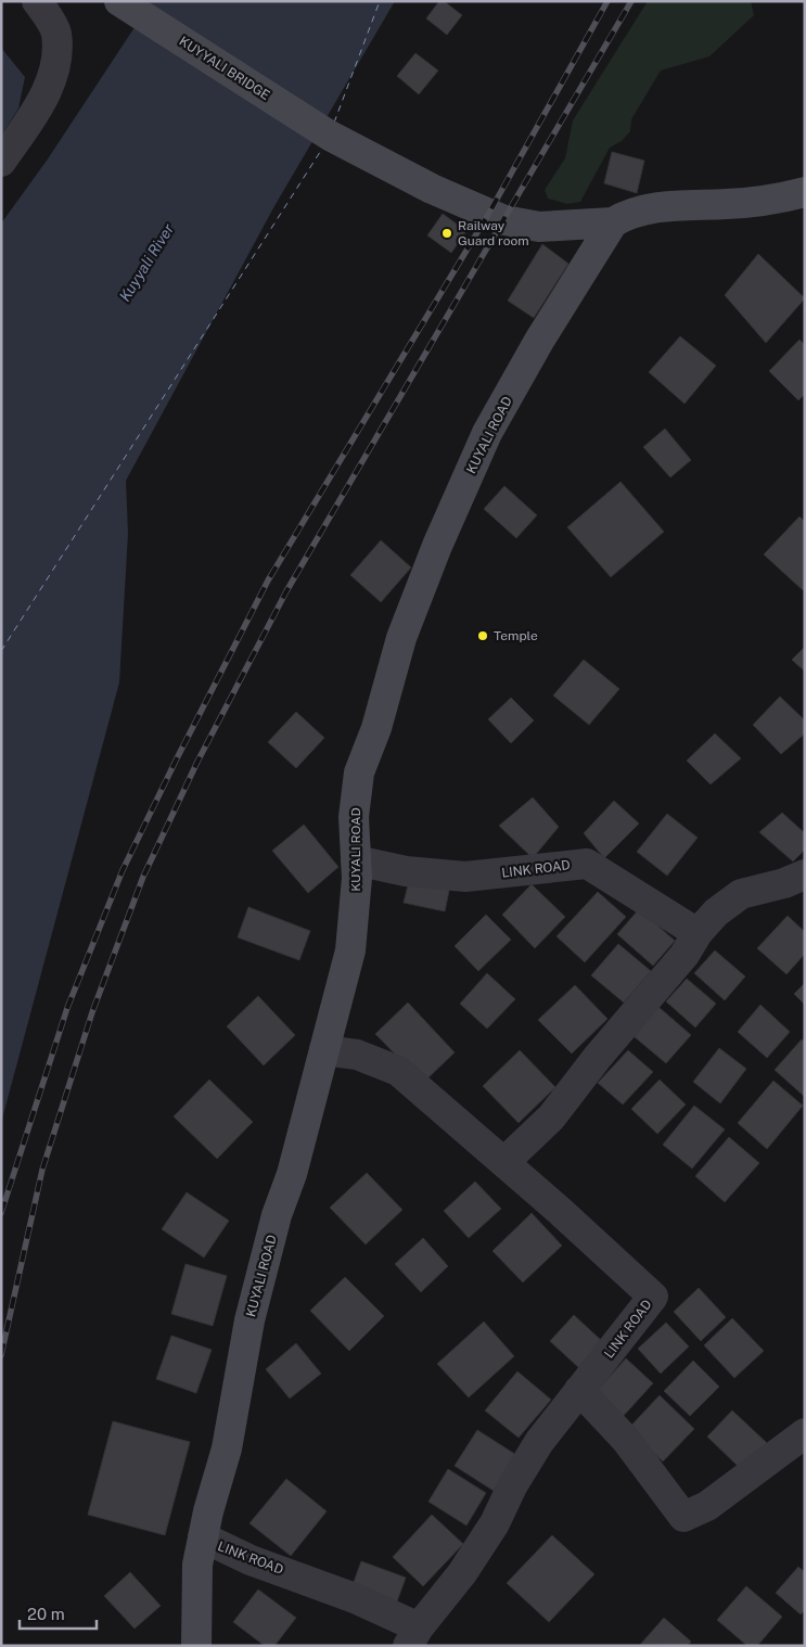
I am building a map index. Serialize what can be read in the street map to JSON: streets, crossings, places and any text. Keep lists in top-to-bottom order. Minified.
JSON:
{"streets":{"main road":["KUYYALI BRIDGE","KUYALI ROAD"],"street":["LINK ROAD"]},"crossings":[["KUYYALI BRIDGE","KUYALI ROAD"],["KUYALI ROAD","LINK ROAD"]],"water":["Kuyyali River"],"places":["Railway Guard room","Temple"],"scale_bar":"20 m"}
